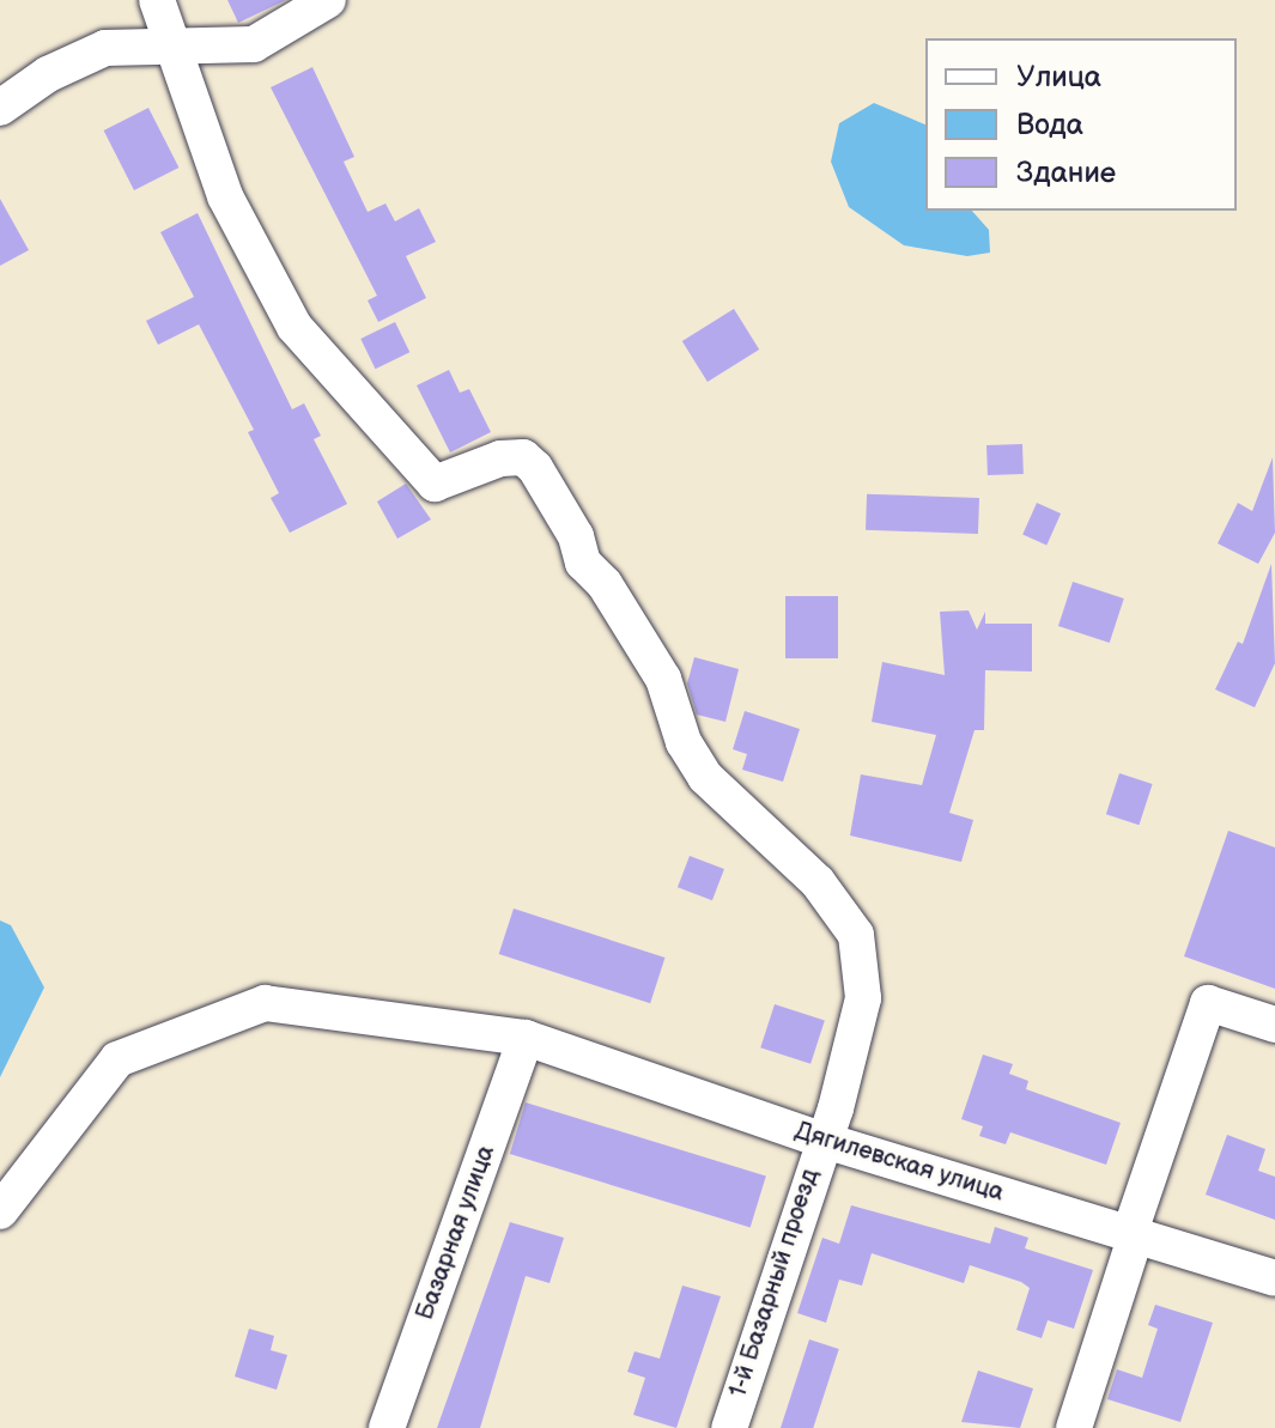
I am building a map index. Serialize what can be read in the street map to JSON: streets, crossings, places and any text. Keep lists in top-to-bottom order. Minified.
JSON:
{"streets":{"street":["Дягилевская улица","Базарная улица","1-й Базарный проезд"]},"crossings":[["Дягилевская улица","Базарная улица"],["Дягилевская улица","1-й Базарный проезд"]],"legend":["Улица","Вода","Здание"]}
